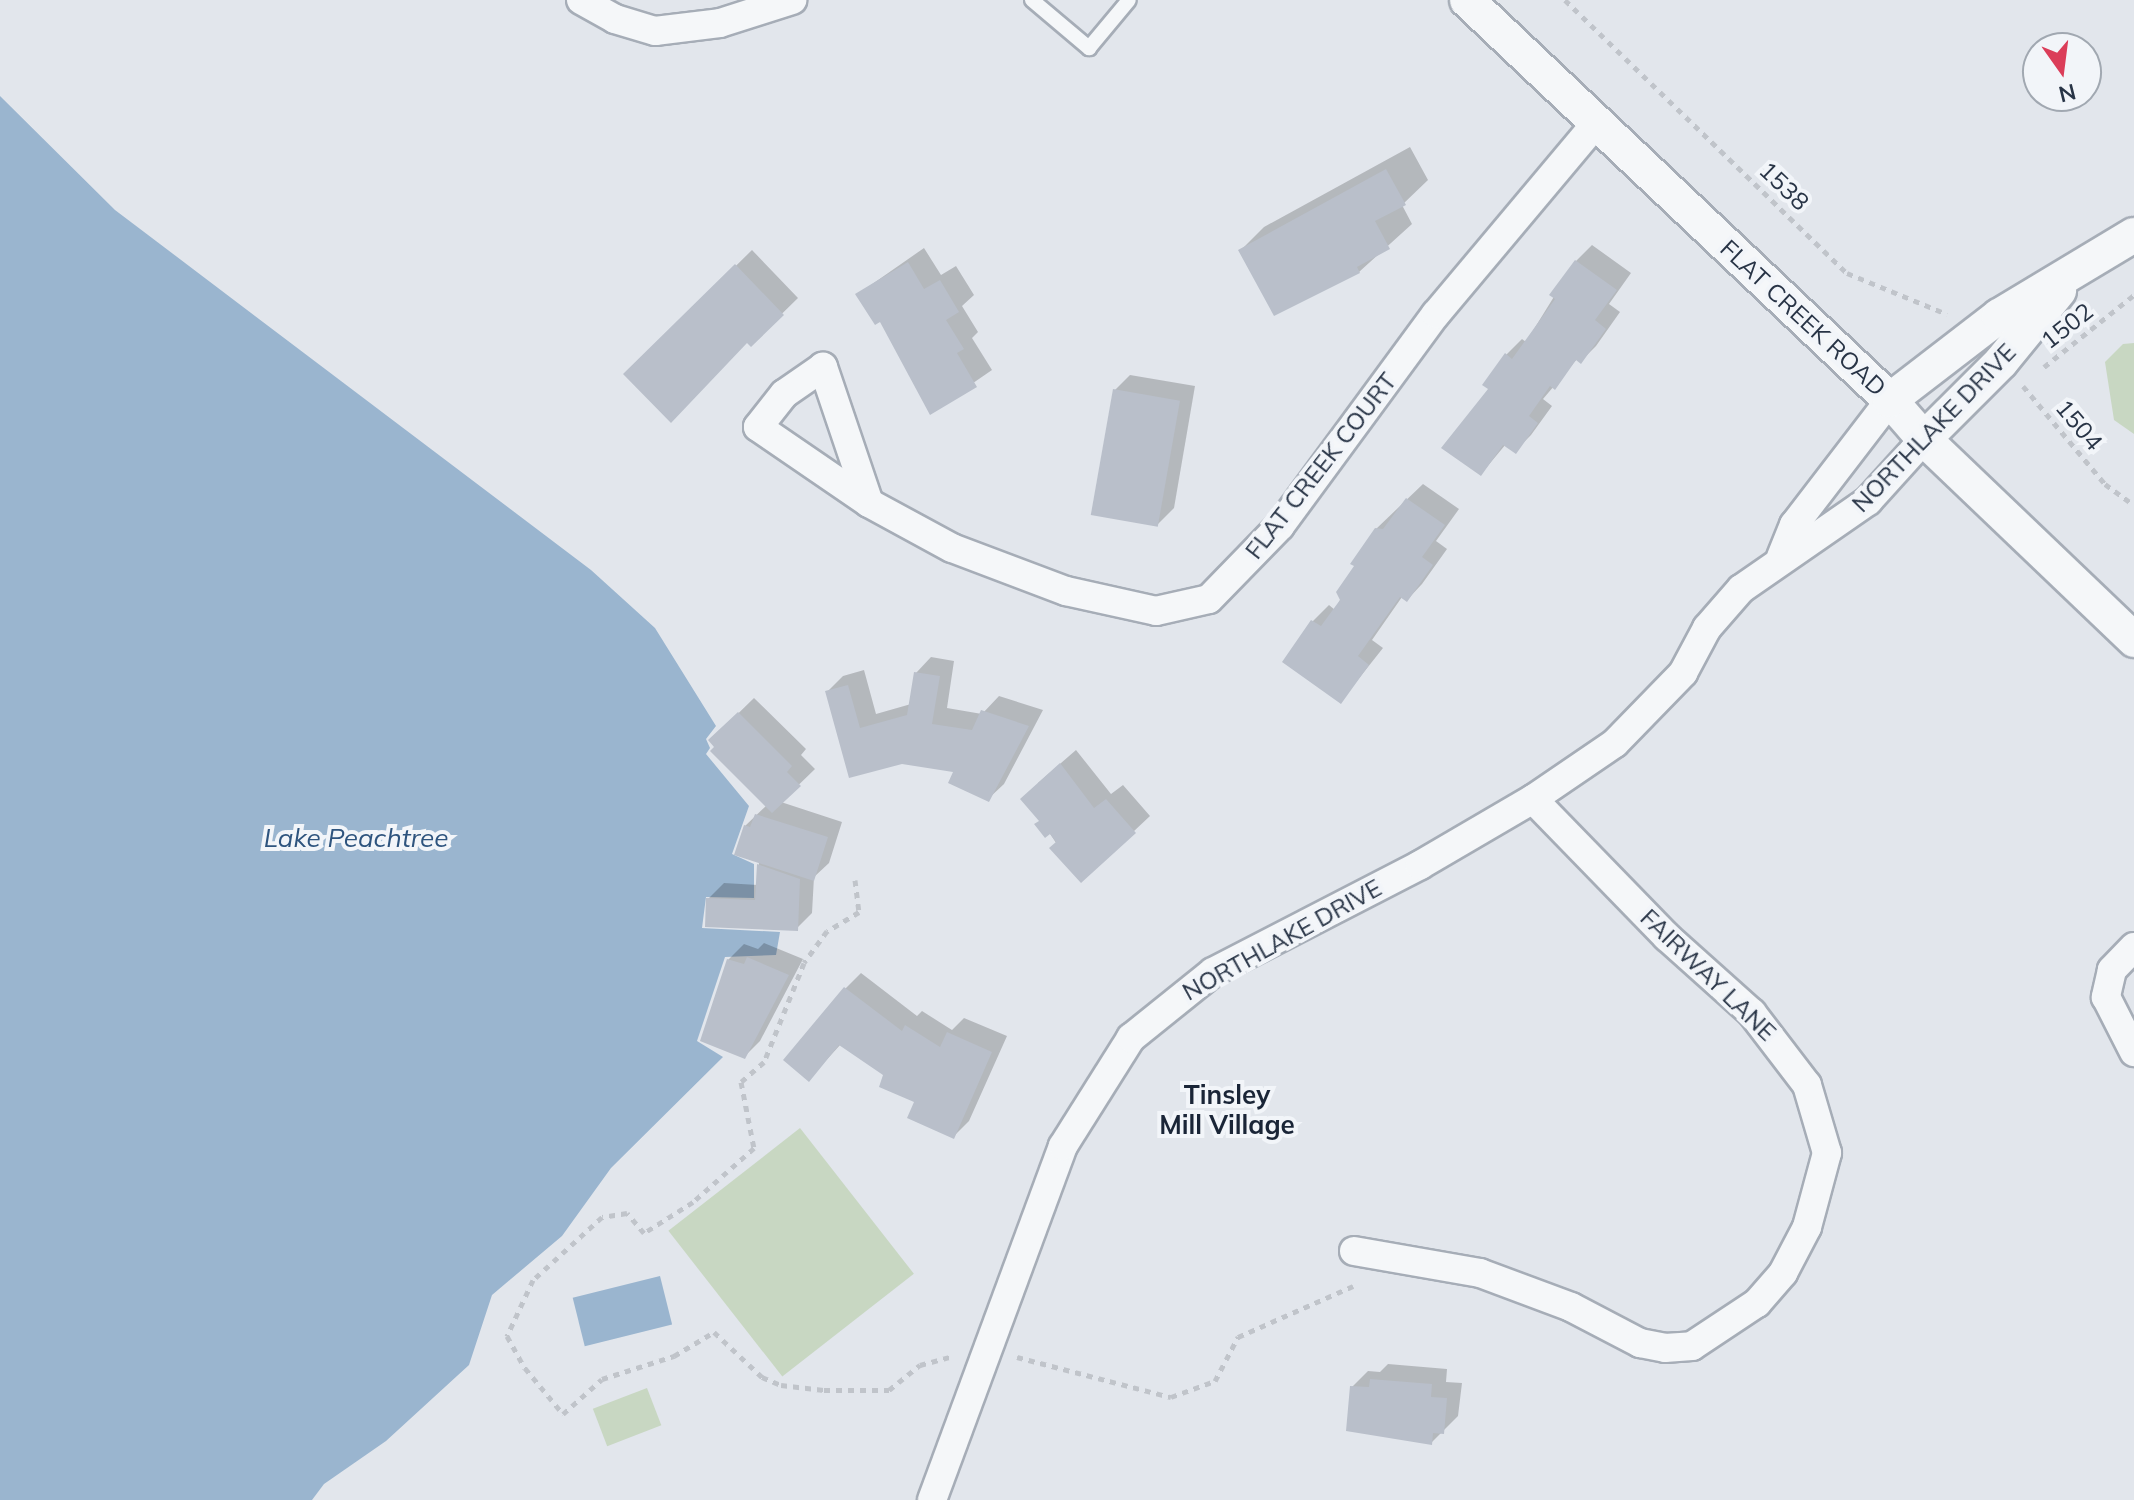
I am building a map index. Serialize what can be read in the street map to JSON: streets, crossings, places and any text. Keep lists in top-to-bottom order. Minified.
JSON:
{"streets":{"street":["FLAT CREEK ROAD","NORTHLAKE DRIVE","FLAT CREEK COURT","FAIRWAY LANE"],"path":["1538","1502","1504"]},"crossings":[["1538","NORTHLAKE DRIVE"],["FLAT CREEK ROAD","NORTHLAKE DRIVE"],["FLAT CREEK ROAD","FLAT CREEK COURT"],["1502","1504"],["1502","NORTHLAKE DRIVE"],["1504","NORTHLAKE DRIVE"],["NORTHLAKE DRIVE","FAIRWAY LANE"]],"districts":["Tinsley Mill Village"],"water":["Lake Peachtree"],"north":"bottom"}
